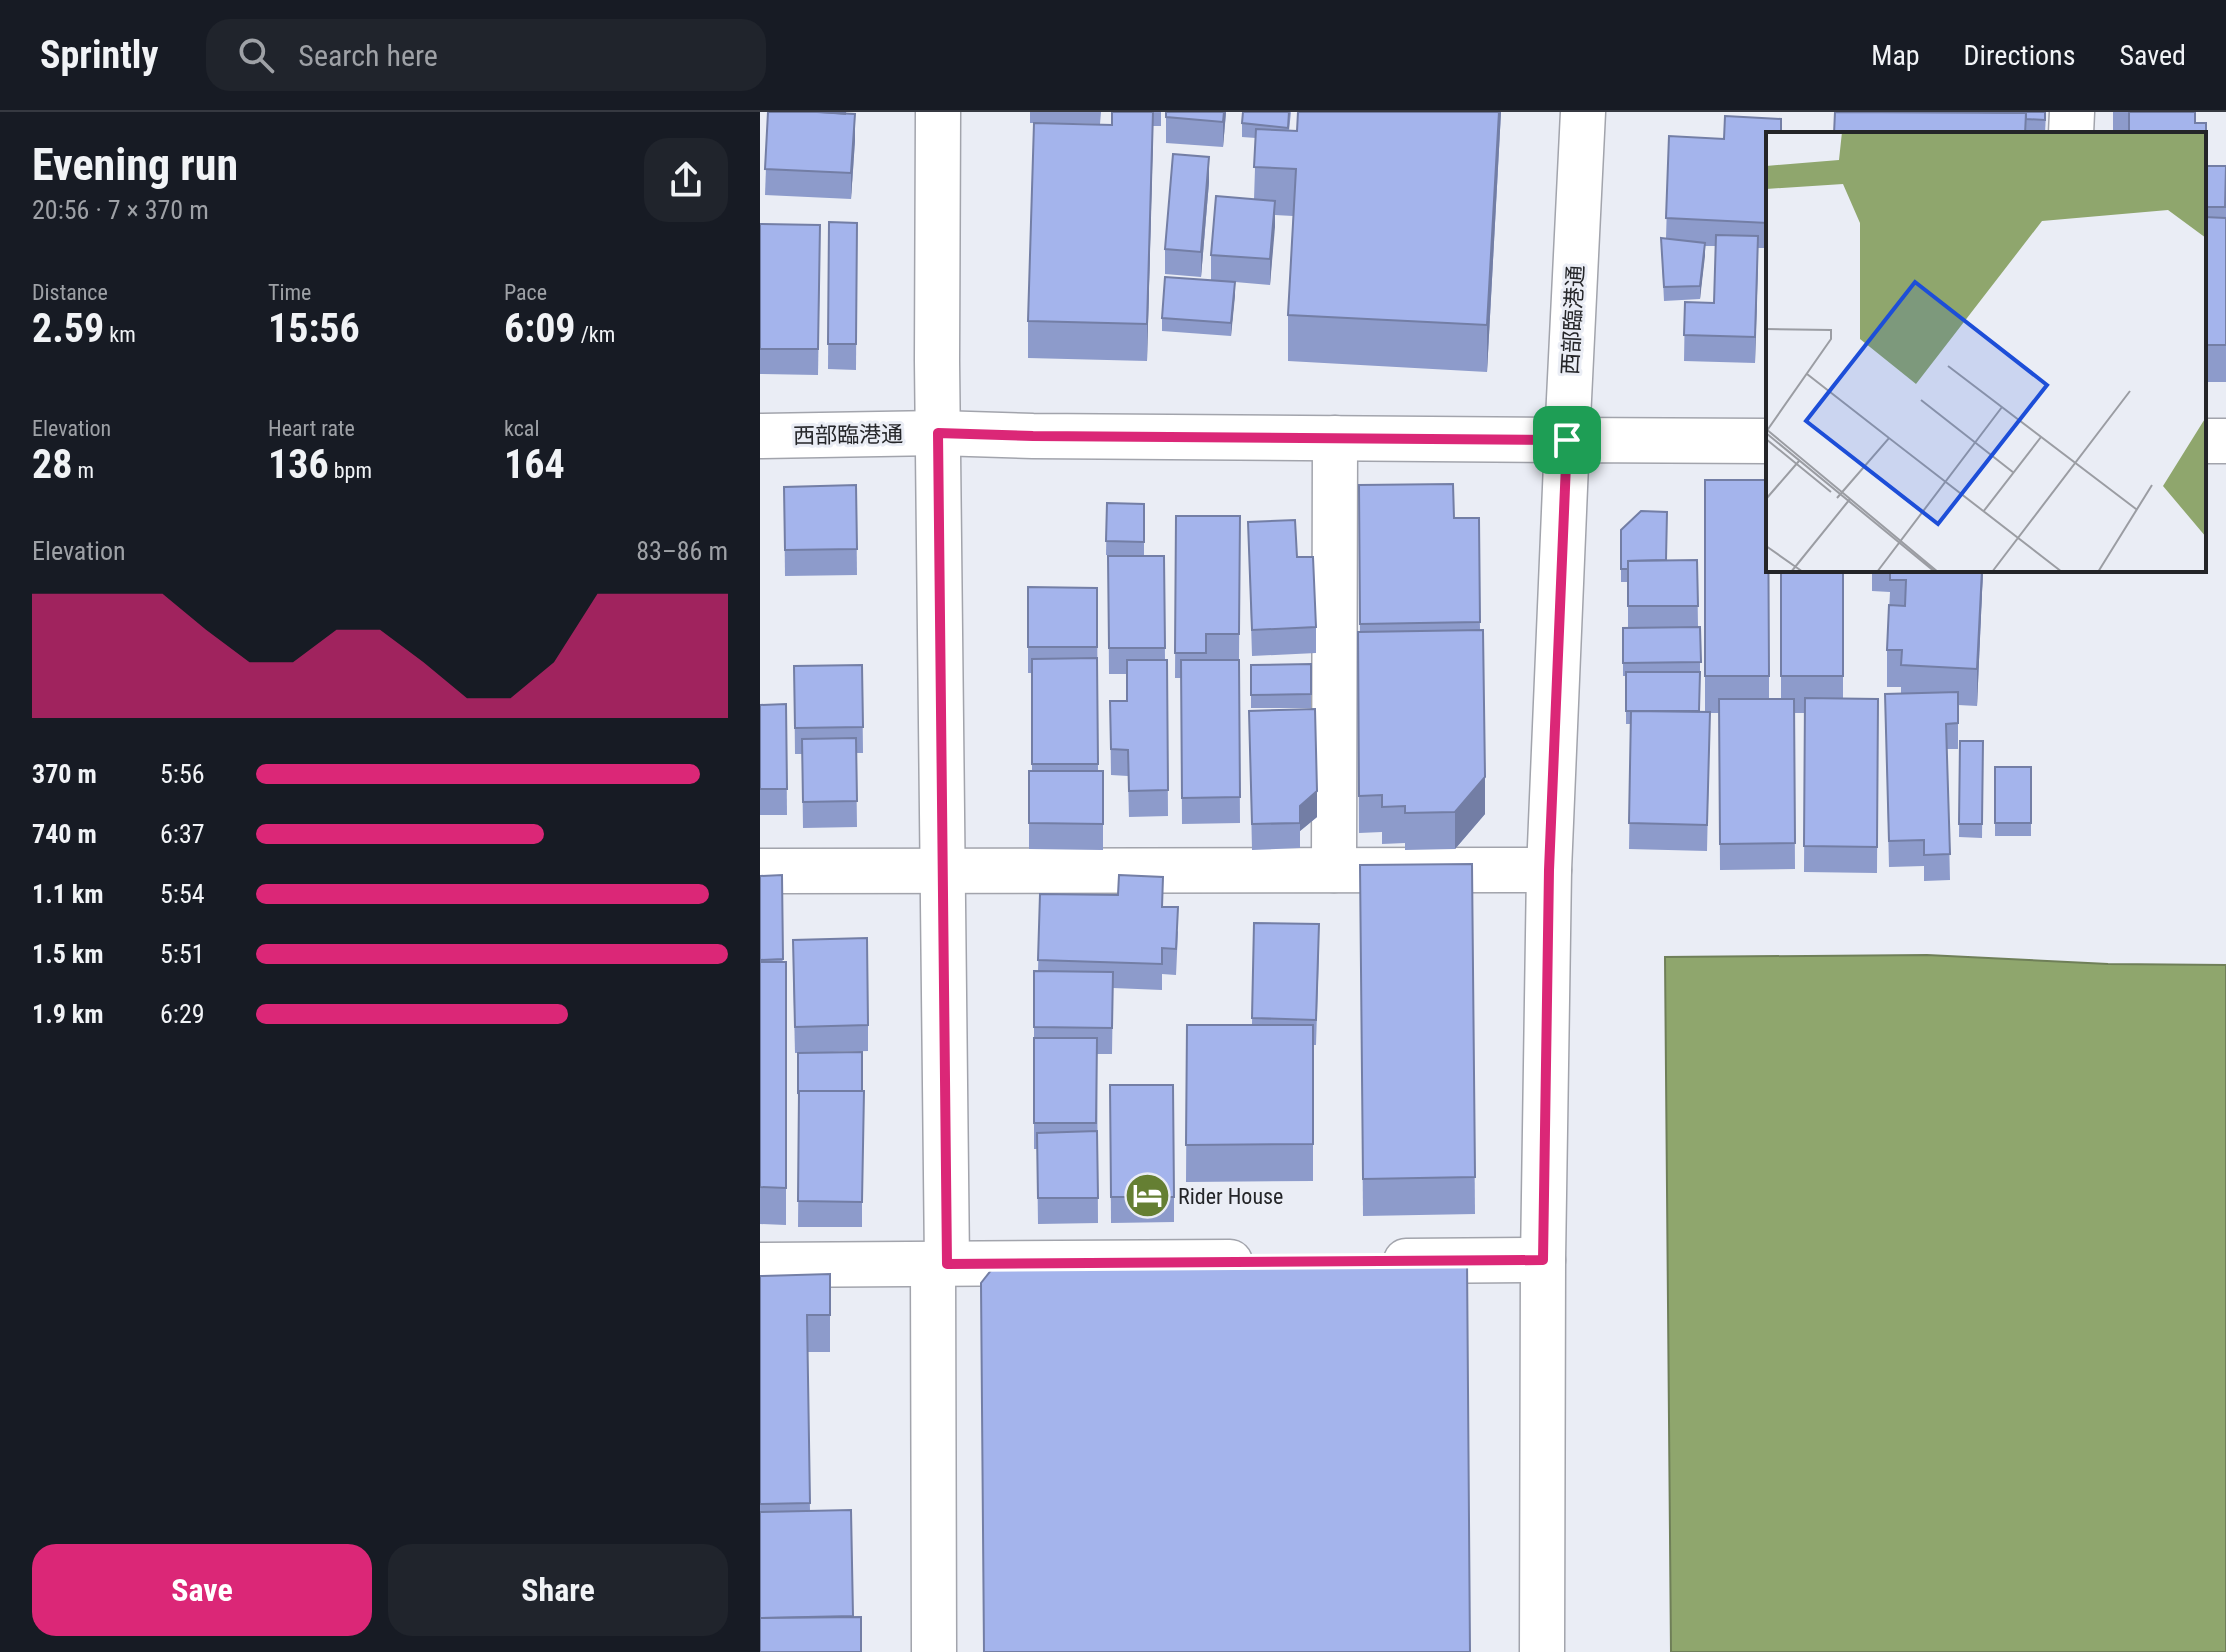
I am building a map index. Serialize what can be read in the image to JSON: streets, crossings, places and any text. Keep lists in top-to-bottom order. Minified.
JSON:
{"streets":{"street":["西部臨港通"]},"places":{"hotel":["Rider House"]},"page":{"header":"Sprintly","search":"Search here","nav":["Map","Directions","Saved"],"heading":["Evening run","20:56 · 7 × 370 m"],"stats":[["Distance","2.59 km"],["Time","15:56"],["Pace","6:09 /km"],["Elevation","28 m"],["Heart rate","136 bpm"],["kcal","164"]],"chart":["Elevation","83–86 m"],"list":[{"name":"370 m","note":"5:56"},{"name":"740 m","note":"6:37"},{"name":"1.1 km","note":"5:54"},{"name":"1.5 km","note":"5:51"},{"name":"1.9 km","note":"6:29"}],"buttons":["Save","Share"]}}
